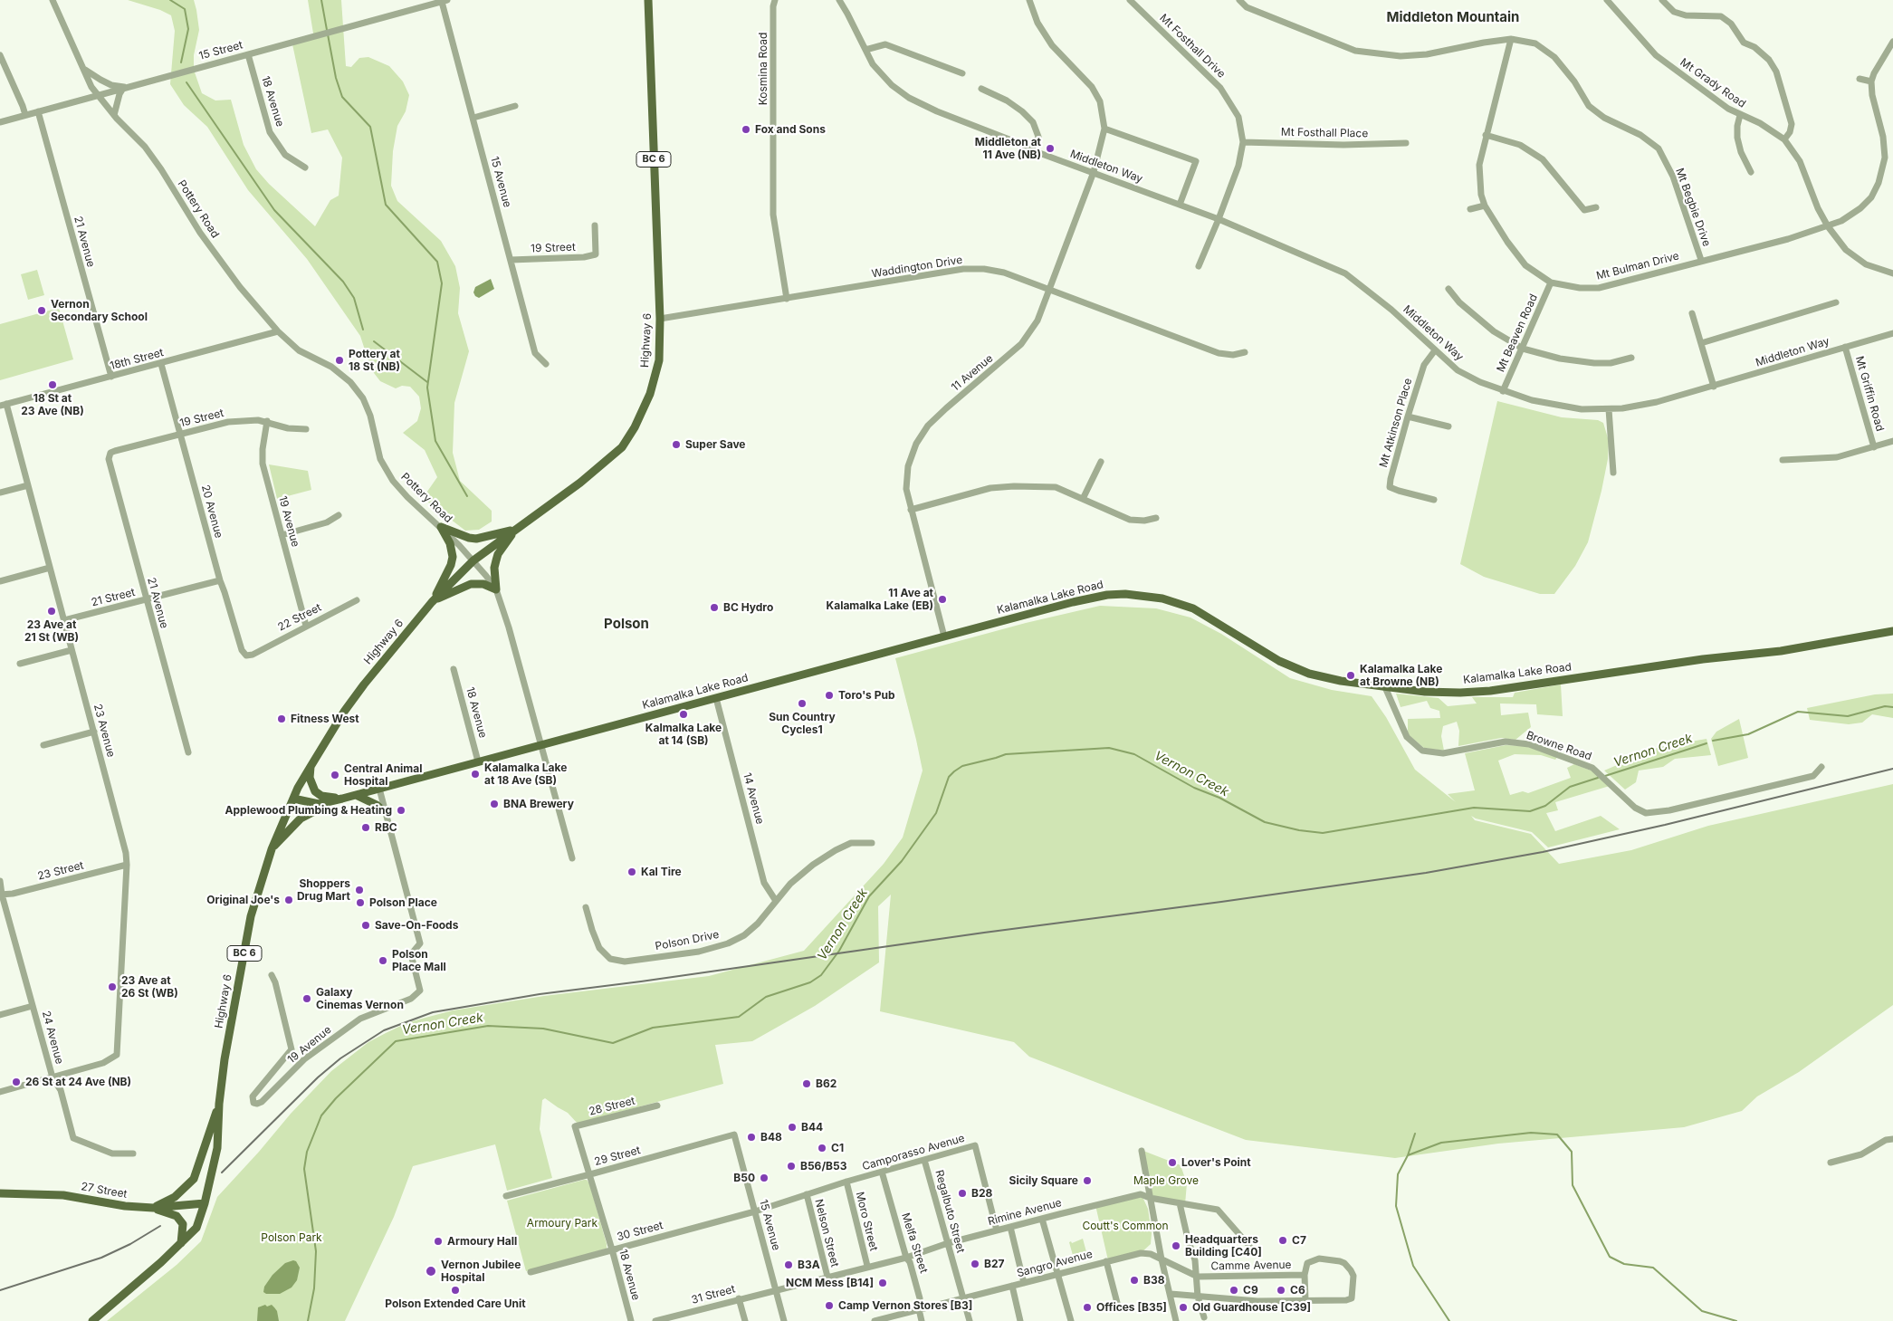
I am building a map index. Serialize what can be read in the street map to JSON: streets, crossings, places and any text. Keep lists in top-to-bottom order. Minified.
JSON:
{"streets":{"main road":["BC 6","Highway 6","Kalamalka Lake Road","27 Street"],"street":["Mt Fosthall Drive","15 Street","Kosmina Road","Mt Grady Road","18 Avenue","Mt Fosthall Place","Middleton Way","15 Avenue","Mt Begbie Drive","Pottery Road","21 Avenue","19 Street","Mt Bulman Drive","Waddington Drive","Mt Beaven Road","18th Street","11 Avenue","Mt Griffin Road","Mt Atkinson Place","20 Avenue","19 Avenue","21 Street","22 Street","23 Avenue","Browne Road","14 Avenue","23 Street","Polson Drive","24 Avenue","28 Street","Camporasso Avenue","29 Street","Regalbuto Street","Rimine Avenue","Moro Street","30 Street","Nelson Street","Melfa Street","Sangro Avenue","Camme Avenue","31 Street"]},"crossings":[["Mt Fosthall Drive","Mt Fosthall Place"],["Mt Fosthall Drive","Middleton Way"],["15 Street","18 Avenue"],["15 Street","15 Avenue"],["15 Street","Pottery Road"],["15 Street","21 Avenue"],["Kosmina Road","Waddington Drive"],["Mt Grady Road","Mt Bulman Drive"],["18 Avenue","Kalamalka Lake Road"],["18 Avenue","28 Street"],["18 Avenue","29 Street"],["18 Avenue","30 Street"],["Middleton Way","Mt Beaven Road"],["Middleton Way","11 Avenue"],["Middleton Way","Mt Griffin Road"],["Middleton Way","Mt Atkinson Place"],["15 Avenue","19 Street"],["15 Avenue","Camporasso Avenue"],["15 Avenue","29 Street"],["15 Avenue","30 Street"],["15 Avenue","31 Street"],["Mt Begbie Drive","Mt Bulman Drive"],["Pottery Road","Highway 6"],["Pottery Road","18th Street"],["Pottery Road","Kalamalka Lake Road"],["21 Avenue","19 Street"],["21 Avenue","18th Street"],["21 Avenue","21 Street"],["19 Street","20 Avenue"],["19 Street","19 Avenue"],["Mt Bulman Drive","Mt Beaven Road"],["Waddington Drive","Highway 6"],["Waddington Drive","11 Avenue"],["Highway 6","Kalamalka Lake Road"],["Highway 6","27 Street"],["18th Street","20 Avenue"],["18th Street","23 Avenue"],["11 Avenue","Kalamalka Lake Road"],["20 Avenue","21 Street"],["20 Avenue","22 Street"],["19 Avenue","Kalamalka Lake Road"],["19 Avenue","22 Street"],["21 Street","23 Avenue"],["Kalamalka Lake Road","Browne Road"],["Kalamalka Lake Road","14 Avenue"],["23 Avenue","23 Street"],["23 Avenue","24 Avenue"],["14 Avenue","Polson Drive"],["23 Street","24 Avenue"],["Camporasso Avenue","Regalbuto Street"],["Camporasso Avenue","Rimine Avenue"],["Camporasso Avenue","Moro Street"],["Camporasso Avenue","30 Street"],["Camporasso Avenue","Nelson Street"],["Camporasso Avenue","Melfa Street"],["Regalbuto Street","Rimine Avenue"],["Regalbuto Street","Sangro Avenue"],["Rimine Avenue","Moro Street"],["Rimine Avenue","Melfa Street"],["Nelson Street","31 Street"],["Melfa Street","Sangro Avenue"],["Sangro Avenue","Camme Avenue"]],"districts":["Middleton Mountain","Polson"],"water":["Vernon Creek"],"parks":["Maple Grove","Armoury Park","Coutt's Common","Polson Park"],"places":["Fox and Sons","Middleton at 11 Ave (NB)","Vernon Secondary School","Pottery at 18 St (NB)","18 St at 23 Ave (NB)","Super Save","11 Ave at Kalamalka Lake (EB)","BC Hydro","23 Ave at 21 St (WB)","Kalamalka Lake at Browne (NB)","Toro's Pub","Sun Country Cycles1","Kalmalka Lake at 14 (SB)","Fitness West","Kalamalka Lake at 18 Ave (SB)","Central Animal Hospital","BNA Brewery","Applewood Plumbing & Heating","RBC","Kal Tire","Shoppers Drug Mart","Original Joe's","Polson Place","Save-On-Foods","Polson Place Mall","23 Ave at 26 St (WB)","Galaxy Cinemas Vernon","26 St at 24 Ave (NB)","B62","B44","B48","C1","Lover's Point","B56/B53","B50","Sicily Square","B28","C7","Armoury Hall","Headquarters Building [C40]","B27","B3A","Vernon Jubilee Hospital","B38","NCM Mess [B14]","Polson Extended Care Unit","C9","C6","Camp Vernon Stores [B3]","Offices [B35]","Old Guardhouse [C39]"]}
